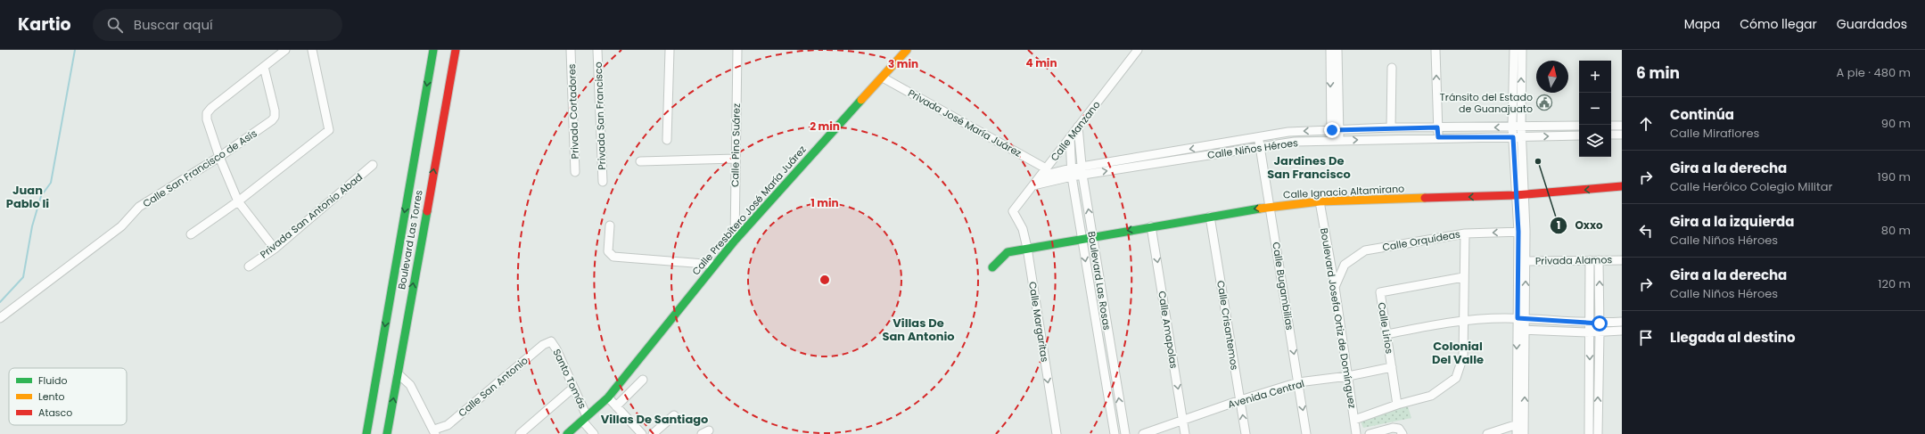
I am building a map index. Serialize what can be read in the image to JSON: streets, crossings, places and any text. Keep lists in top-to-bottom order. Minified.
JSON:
{"streets":{"street":["Privada Cortadores","Privada San Francisco","Privada José María Juárez","Calle Manzano","Calle Pino Suárez","Calle Niños Héroes","Calle San Francisco de Asís","Calle Ignacio Altamirano","Calle Presbítero José María Juárez","Privada San Antonio Abad","Boulevard Las Torres","Calle Orquídeas","Privada Alamos","Boulevard Las Rosas","Calle Bugambilias","Boulevard Josefa Ortiz de Domínguez","Calle Margaritas","Calle Crisantemos","Calle Lirios","Calle Amapolas","Santo Tomás","Calle San Antonio","Avenida Central"]},"crossings":[["Privada José María Juárez","Calle Manzano"],["Privada José María Juárez","Calle Niños Héroes"],["Privada José María Juárez","Calle Presbítero José María Juárez"],["Calle Manzano","Calle Niños Héroes"],["Calle Manzano","Boulevard Las Rosas"],["Calle Manzano","Calle Margaritas"],["Calle Pino Suárez","Calle Presbítero José María Juárez"],["Calle Niños Héroes","Boulevard Las Rosas"],["Calle Niños Héroes","Calle Bugambilias"],["Calle Ignacio Altamirano","Boulevard Las Rosas"],["Calle Ignacio Altamirano","Calle Bugambilias"],["Calle Ignacio Altamirano","Boulevard Josefa Ortiz de Domínguez"],["Calle Ignacio Altamirano","Calle Margaritas"],["Calle Ignacio Altamirano","Calle Crisantemos"],["Calle Ignacio Altamirano","Calle Amapolas"],["Calle Presbítero José María Juárez","Santo Tomás"],["Calle Orquídeas","Boulevard Josefa Ortiz de Domínguez"],["Calle Bugambilias","Avenida Central"],["Boulevard Josefa Ortiz de Domínguez","Avenida Central"],["Calle Crisantemos","Avenida Central"],["Calle Lirios","Avenida Central"],["Calle Amapolas","Avenida Central"],["Santo Tomás","Calle San Antonio"]],"one_way":["Calle Ignacio Altamirano","Calle Bugambilias","Calle Margaritas","Calle Amapolas"],"districts":["Jardines De San Francisco","Juan Pablo Ii","Villas De San Antonio","Colonial Del Valle","Villas De Santiago"],"places":{"public building":["Tránsito del Estado de Guanajuato"],"other":["Oxxo"]},"legend":["Fluido","Lento","Atasco"],"north":"top","page":{"header":"Kartio","search":"Buscar aquí","nav":["Mapa","Cómo llegar","Guardados"],"heading":["6 min","A pie · 480 m"],"map_buttons":["+","−"],"list":[["Continúa","Calle Miraflores","90 m"],["Gira a la derecha","Calle Heróico Colegio Militar","190 m"],["Gira a la izquierda","Calle Niños Héroes","80 m"],["Gira a la derecha","Calle Niños Héroes","120 m"],"Llegada al destino"]},"rings":["4 min","3 min","2 min","1 min"]}
